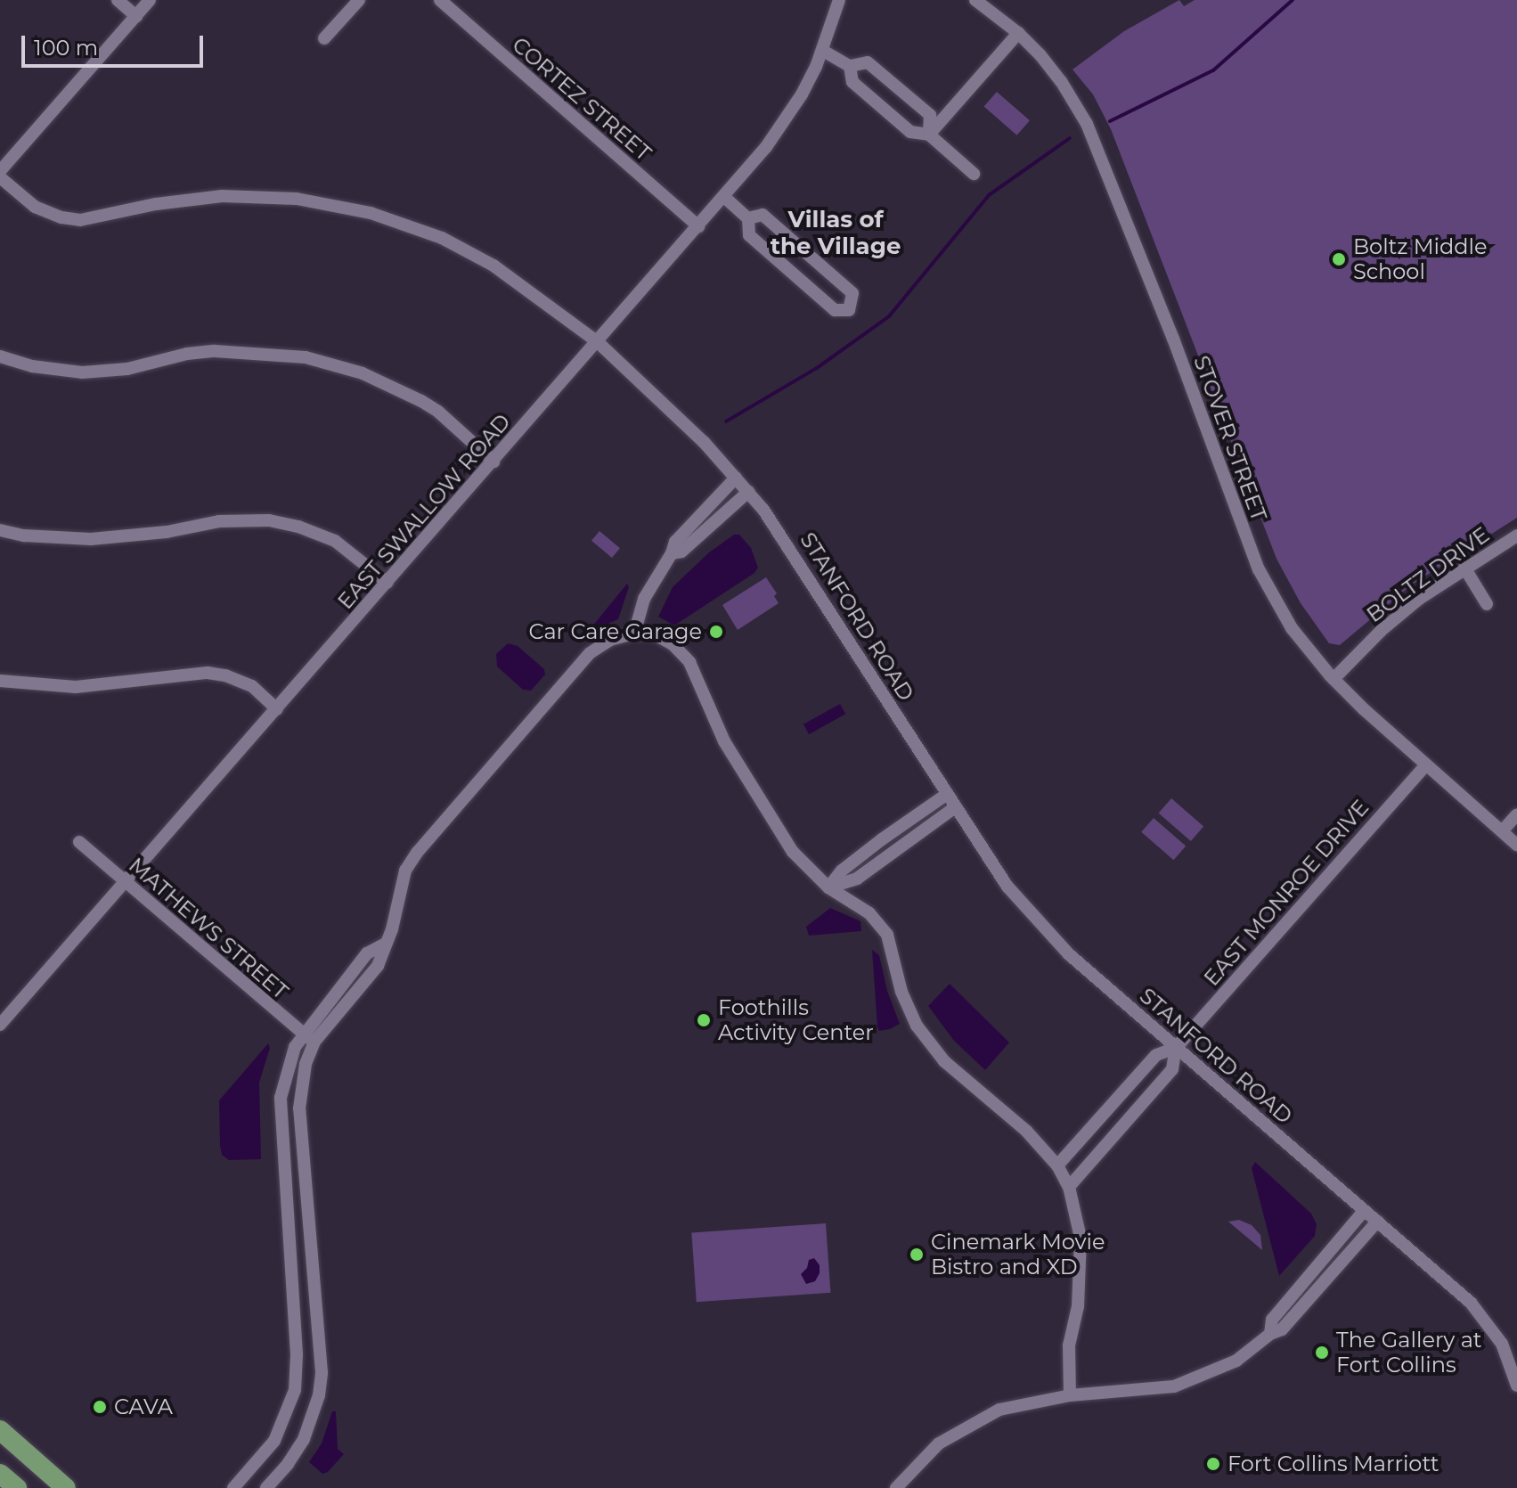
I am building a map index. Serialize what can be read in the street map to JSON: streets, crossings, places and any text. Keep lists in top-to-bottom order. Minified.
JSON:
{"streets":{"street":["CORTEZ STREET","STOVER STREET","EAST SWALLOW ROAD","BOLTZ DRIVE","STANFORD ROAD","EAST MONROE DRIVE","MATHEWS STREET"]},"crossings":[["CORTEZ STREET","EAST SWALLOW ROAD"],["STOVER STREET","BOLTZ DRIVE"],["STOVER STREET","EAST MONROE DRIVE"],["EAST SWALLOW ROAD","STANFORD ROAD"],["EAST SWALLOW ROAD","MATHEWS STREET"],["STANFORD ROAD","EAST MONROE DRIVE"]],"districts":["Villas of the Village"],"places":["Boltz Middle School","Car Care Garage","Foothills Activity Center","Cinemark Movie Bistro and XD","The Gallery at Fort Collins","CAVA","Fort Collins Marriott"],"scale_bar":"100 m"}
